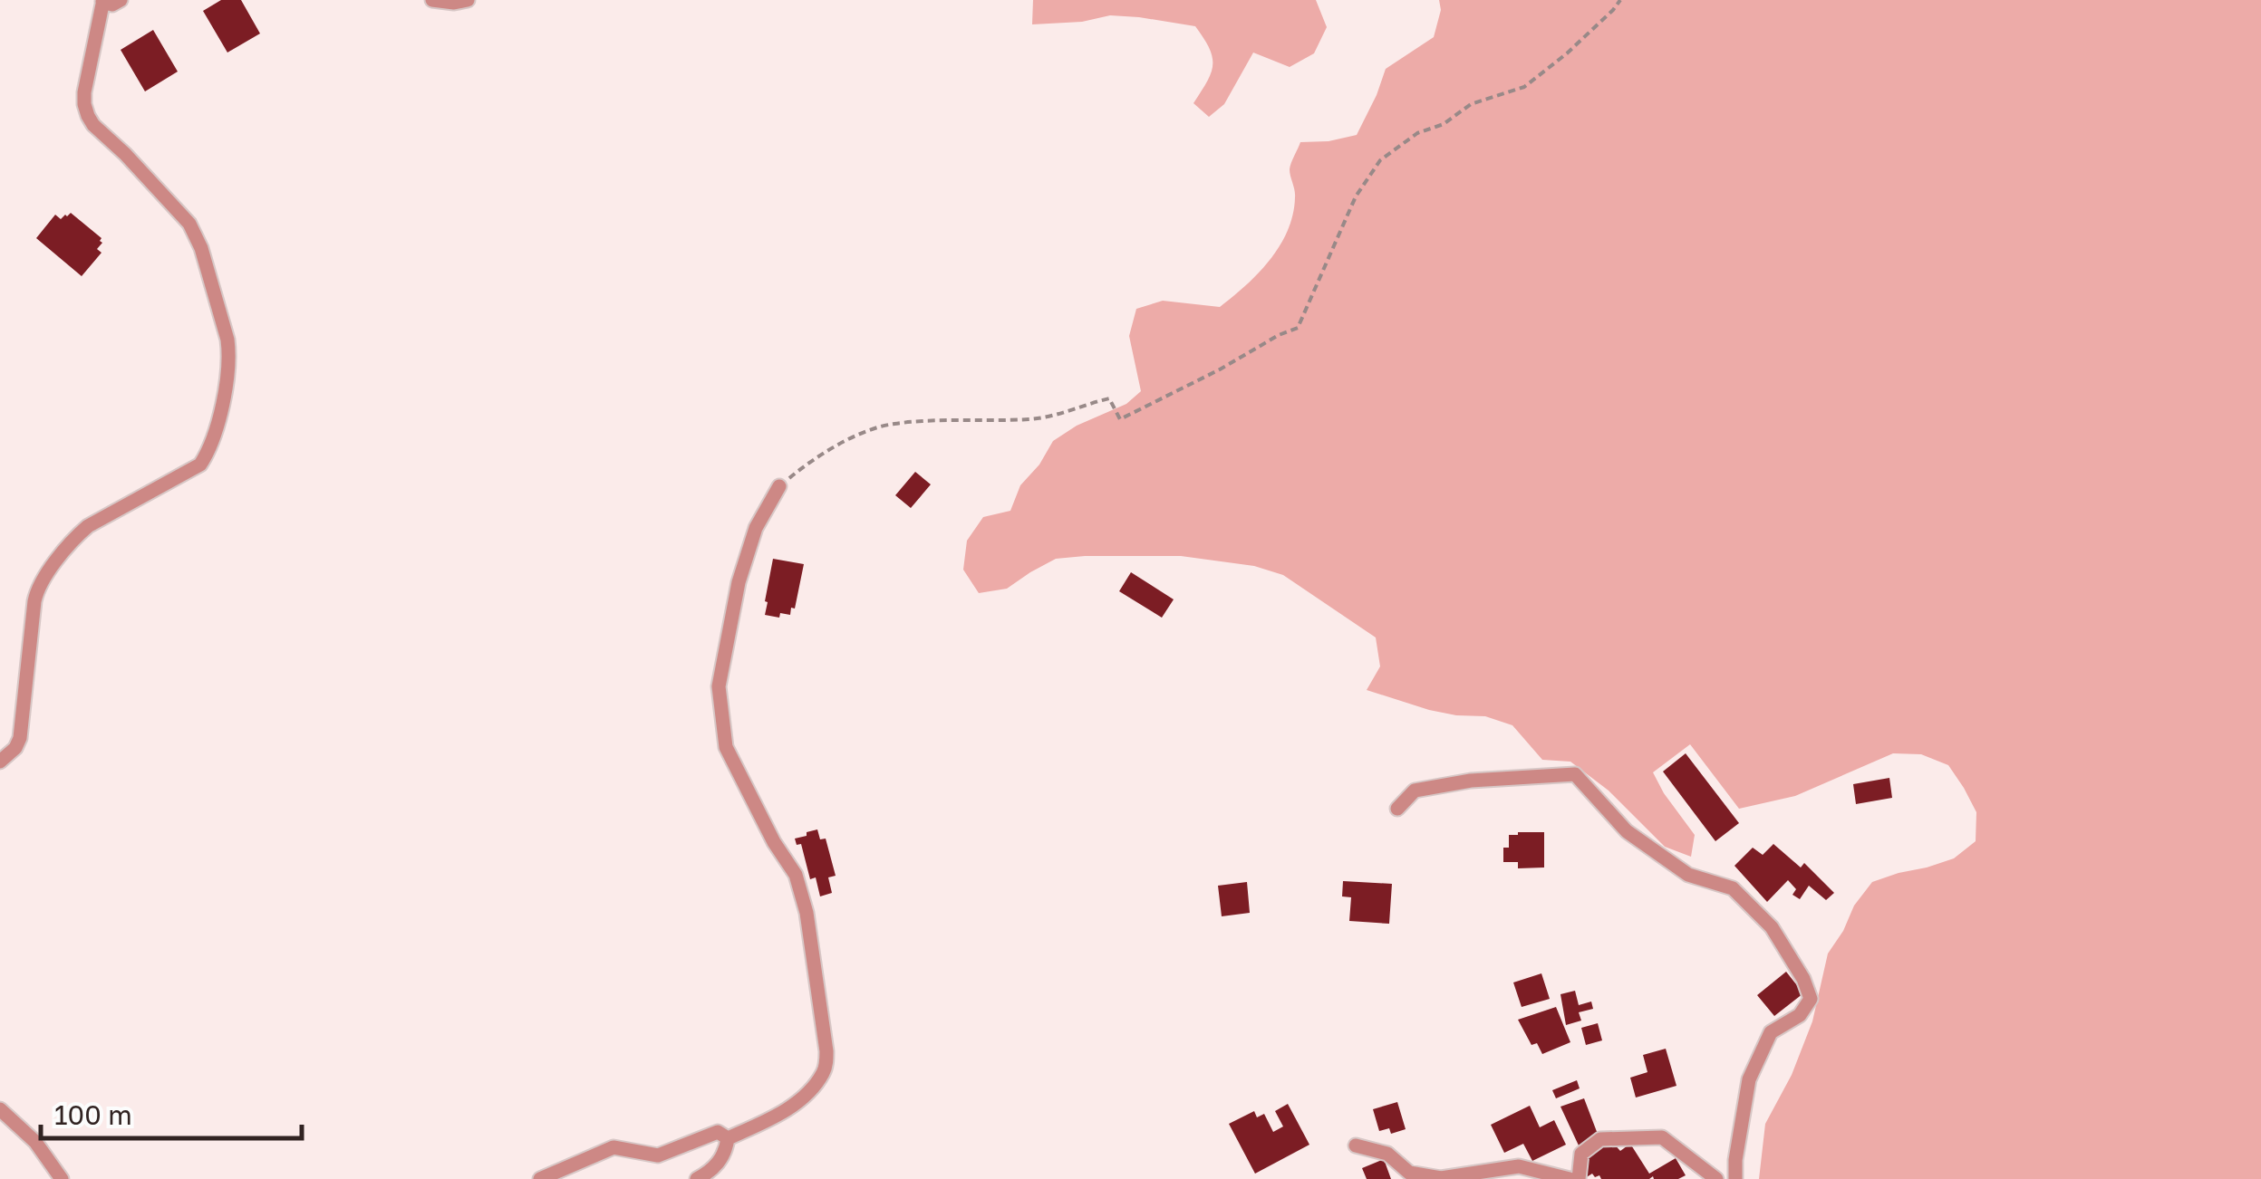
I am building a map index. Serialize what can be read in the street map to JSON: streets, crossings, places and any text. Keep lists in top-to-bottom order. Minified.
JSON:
{"scale_bar":"100 m"}
